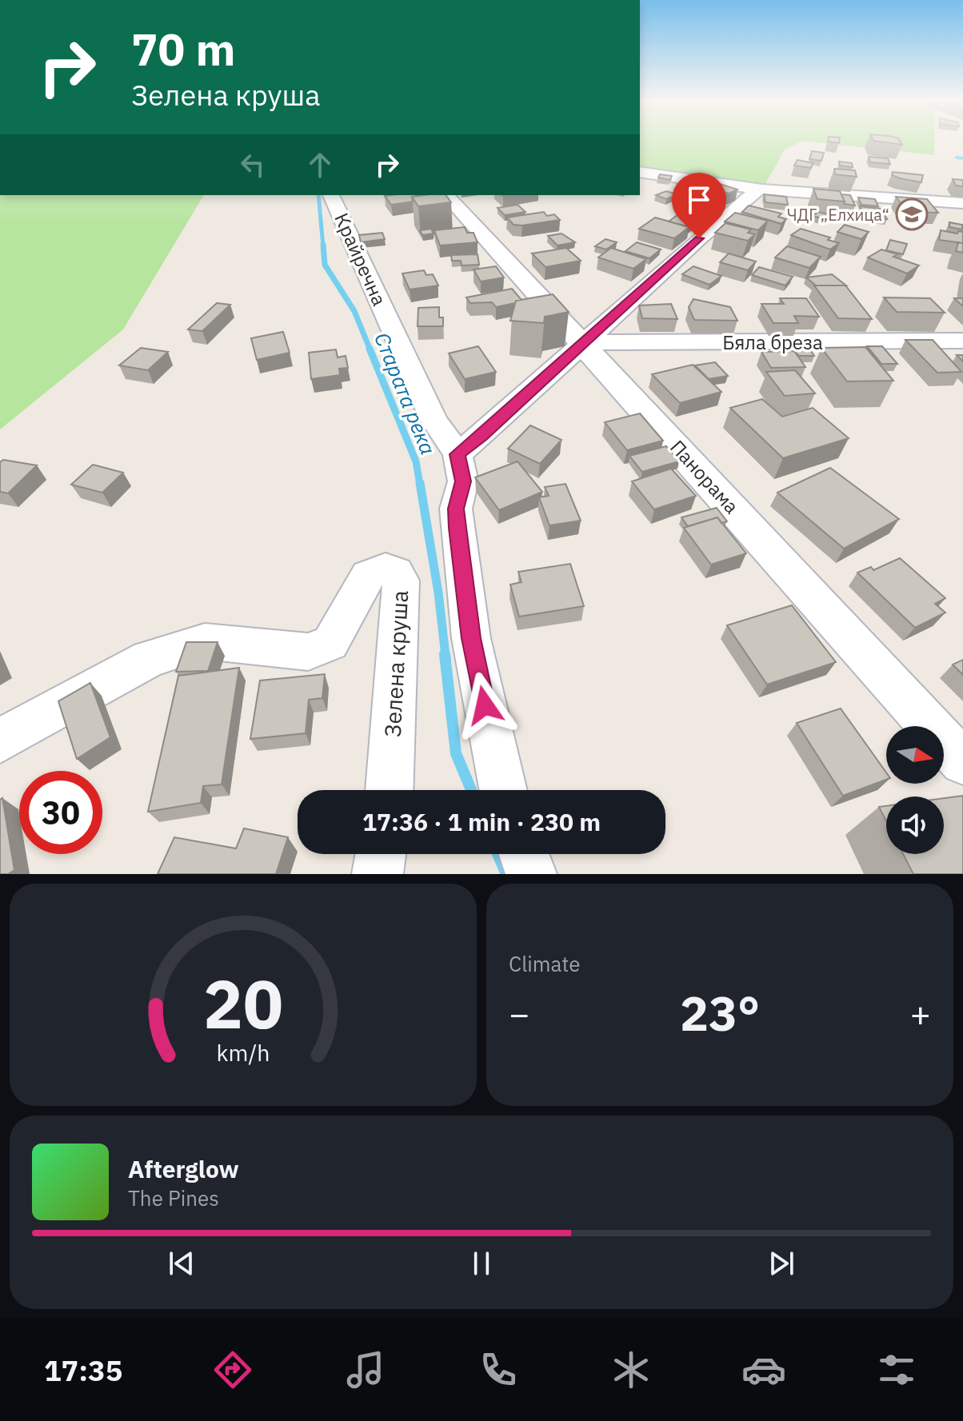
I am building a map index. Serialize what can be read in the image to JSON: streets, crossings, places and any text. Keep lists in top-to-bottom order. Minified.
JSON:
{"streets":{"street":["Крайречна","Бяла бреза","Панорама","Зелена круша"]},"crossings":[["Бяла бреза","Панорама"]],"water":["Старата река"],"places":{"school or university":["ЧДГ „Елхица“"]},"north":"right","page":{"turn":["70 m","Зелена круша"],"limit":"30","trip":"17:36 · 1 min · 230 m","tile":"Climate","heat":["−","23°","+"],"song":["Afterglow","The Pines"],"tabs":"17:35","gauge":["20","km/h"]}}
